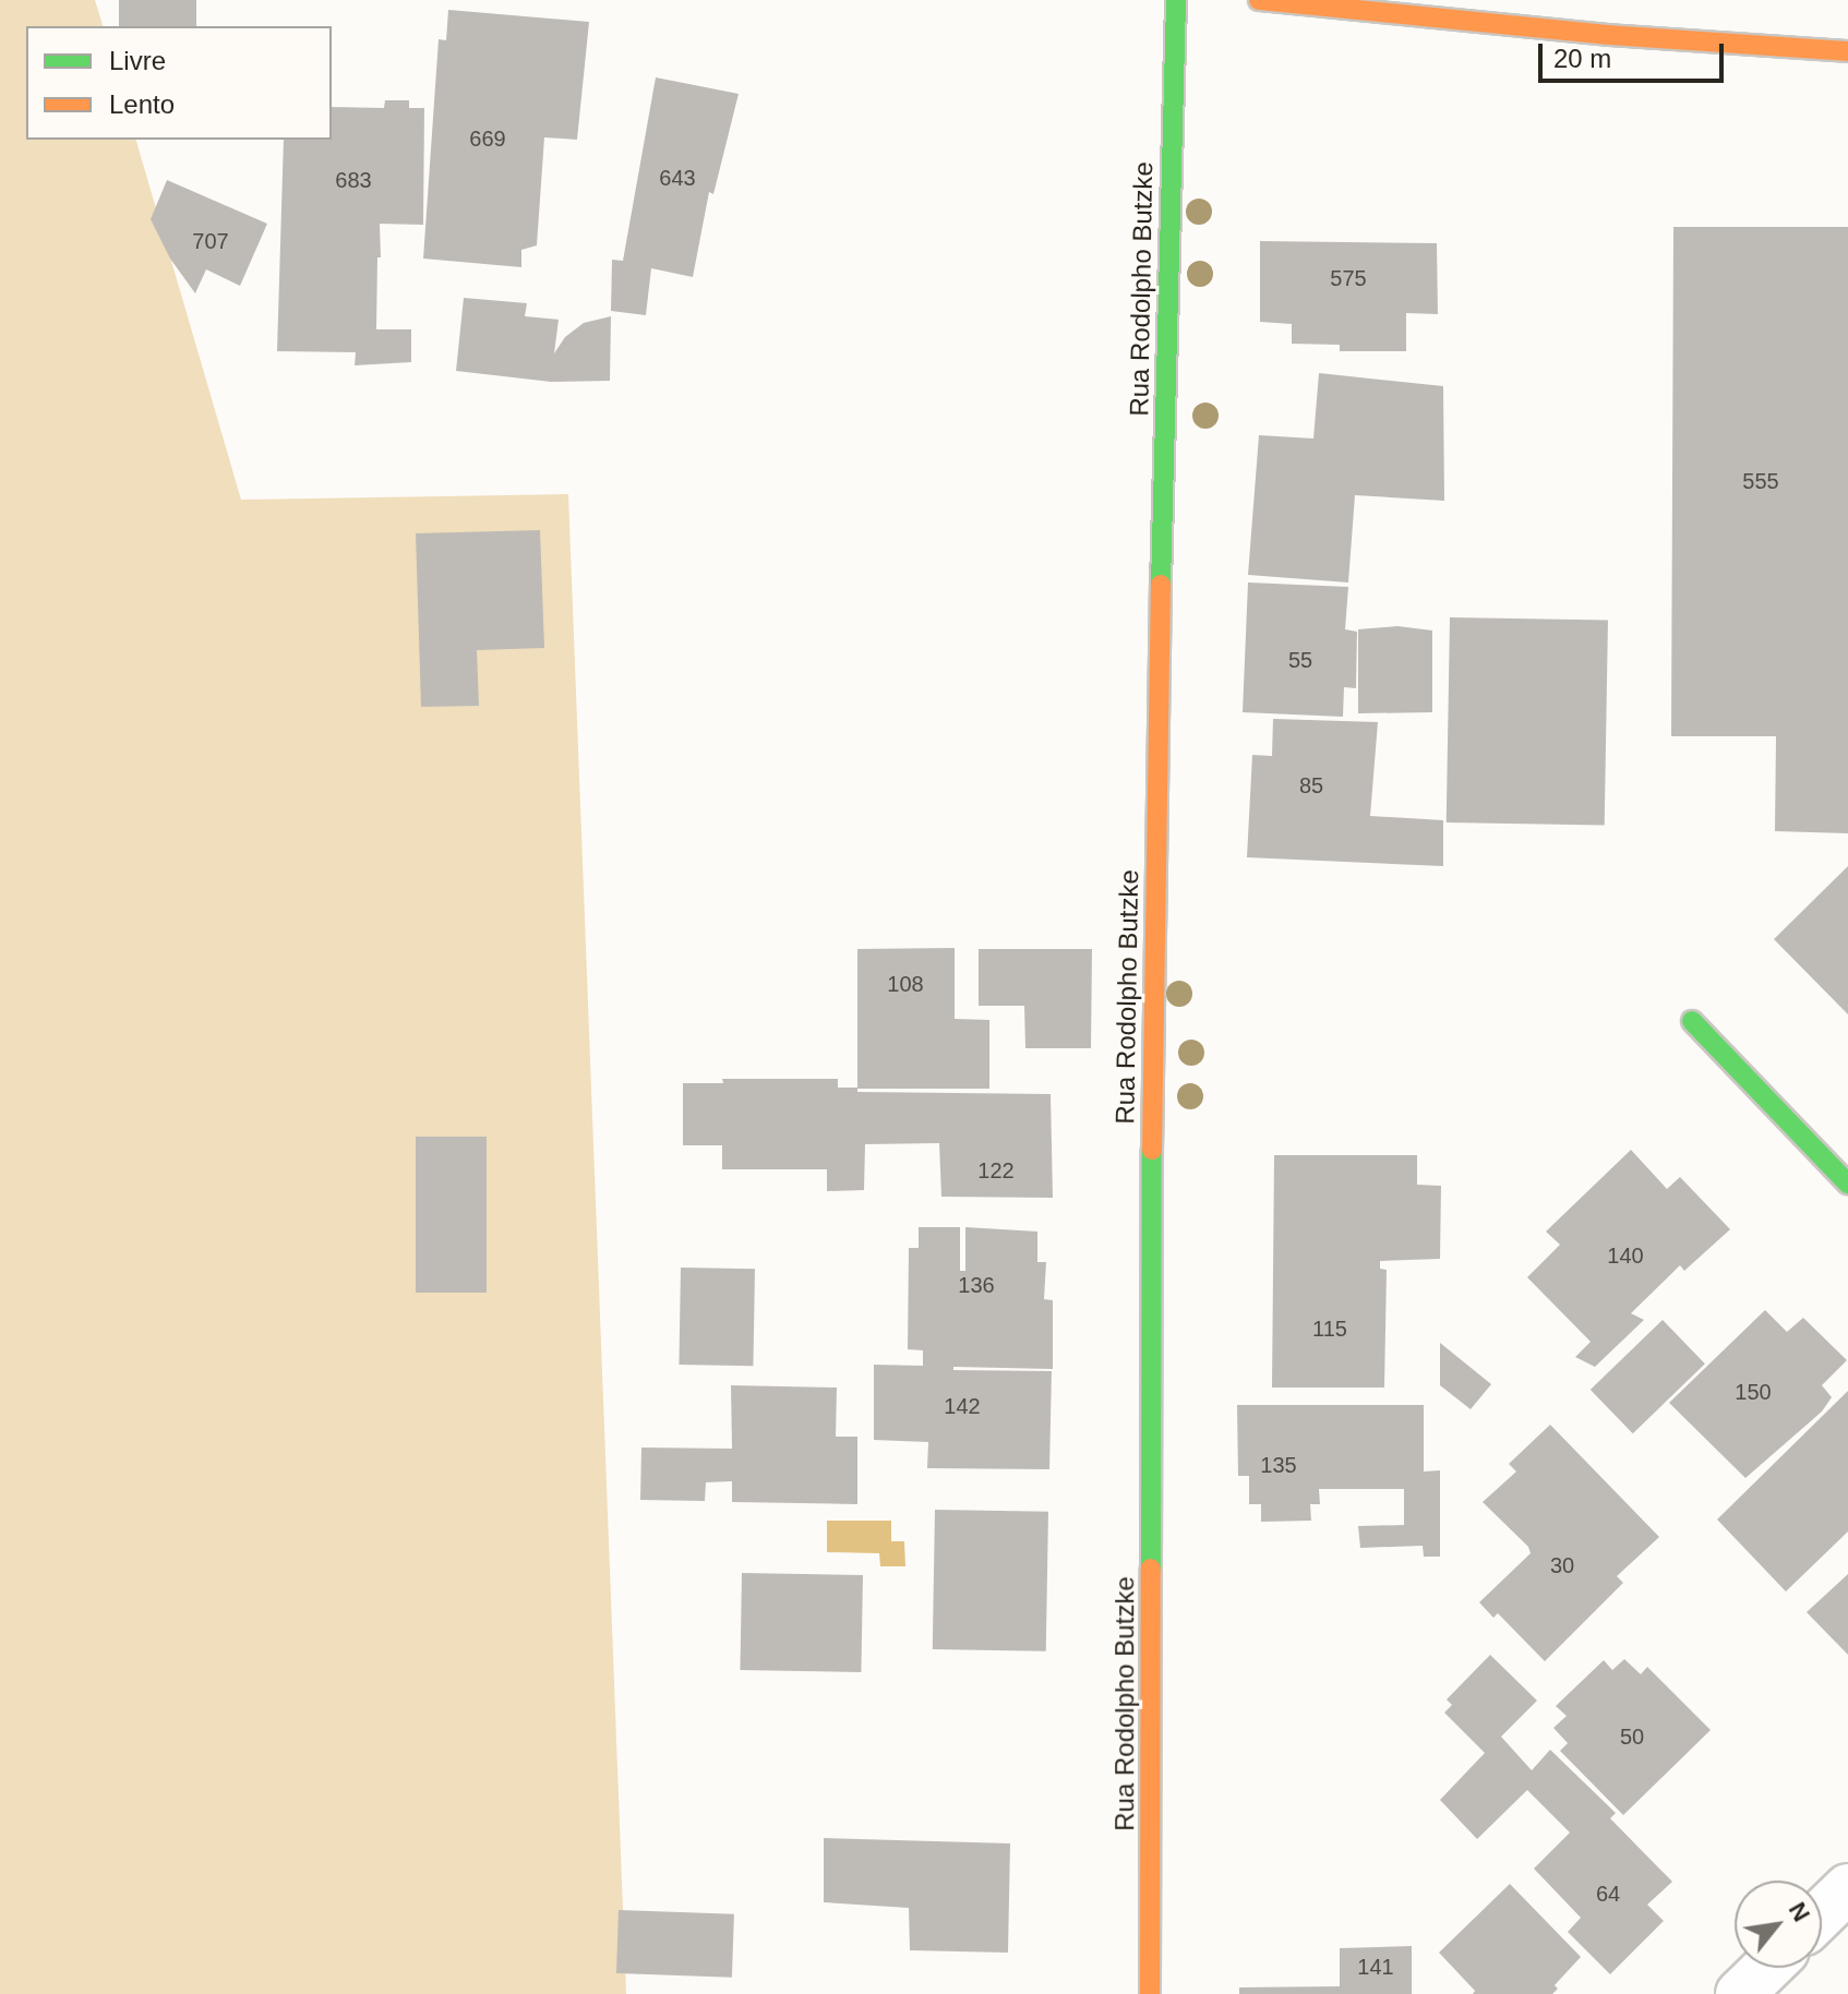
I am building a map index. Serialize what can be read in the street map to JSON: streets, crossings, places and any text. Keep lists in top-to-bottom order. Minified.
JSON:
{"streets":{"street":["Rua Rodolpho Butzke"]},"house_numbers":["669","643","683","707","575","555","55","85","108","122","140","136","115","150","142","135","30","50","64","141"],"legend":["Livre","Lento"],"scale_bar":"20 m","north":"top right"}
